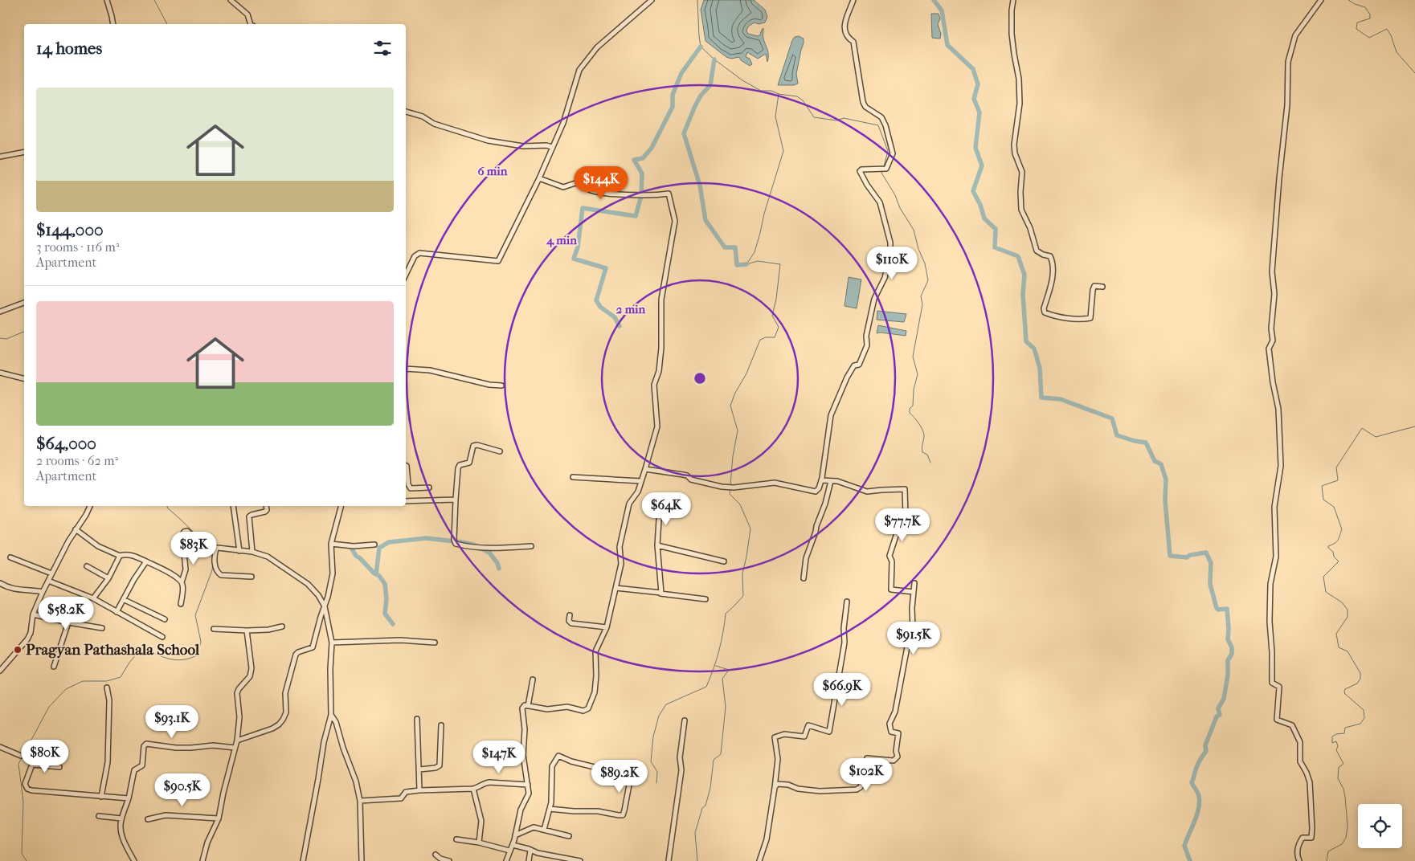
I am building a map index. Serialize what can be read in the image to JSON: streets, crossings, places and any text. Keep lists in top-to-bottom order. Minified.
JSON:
{"places":["Pragyan Pathashala School"],"page":{"heading":"14 homes","list":[{"name":"$144,000","note":"3 rooms · 116 m² · Apartment"},{"name":"$64,000","note":"2 rooms · 62 m² · Apartment"}],"price":["$144K","$110K","$64K","$77.7K","$83K","$58.2K","$91.5K","$66.9K","$93.1K","$80K","$147K","$102K","$89.2K","$90.5K"]},"rings":["6 min","4 min","2 min"]}
